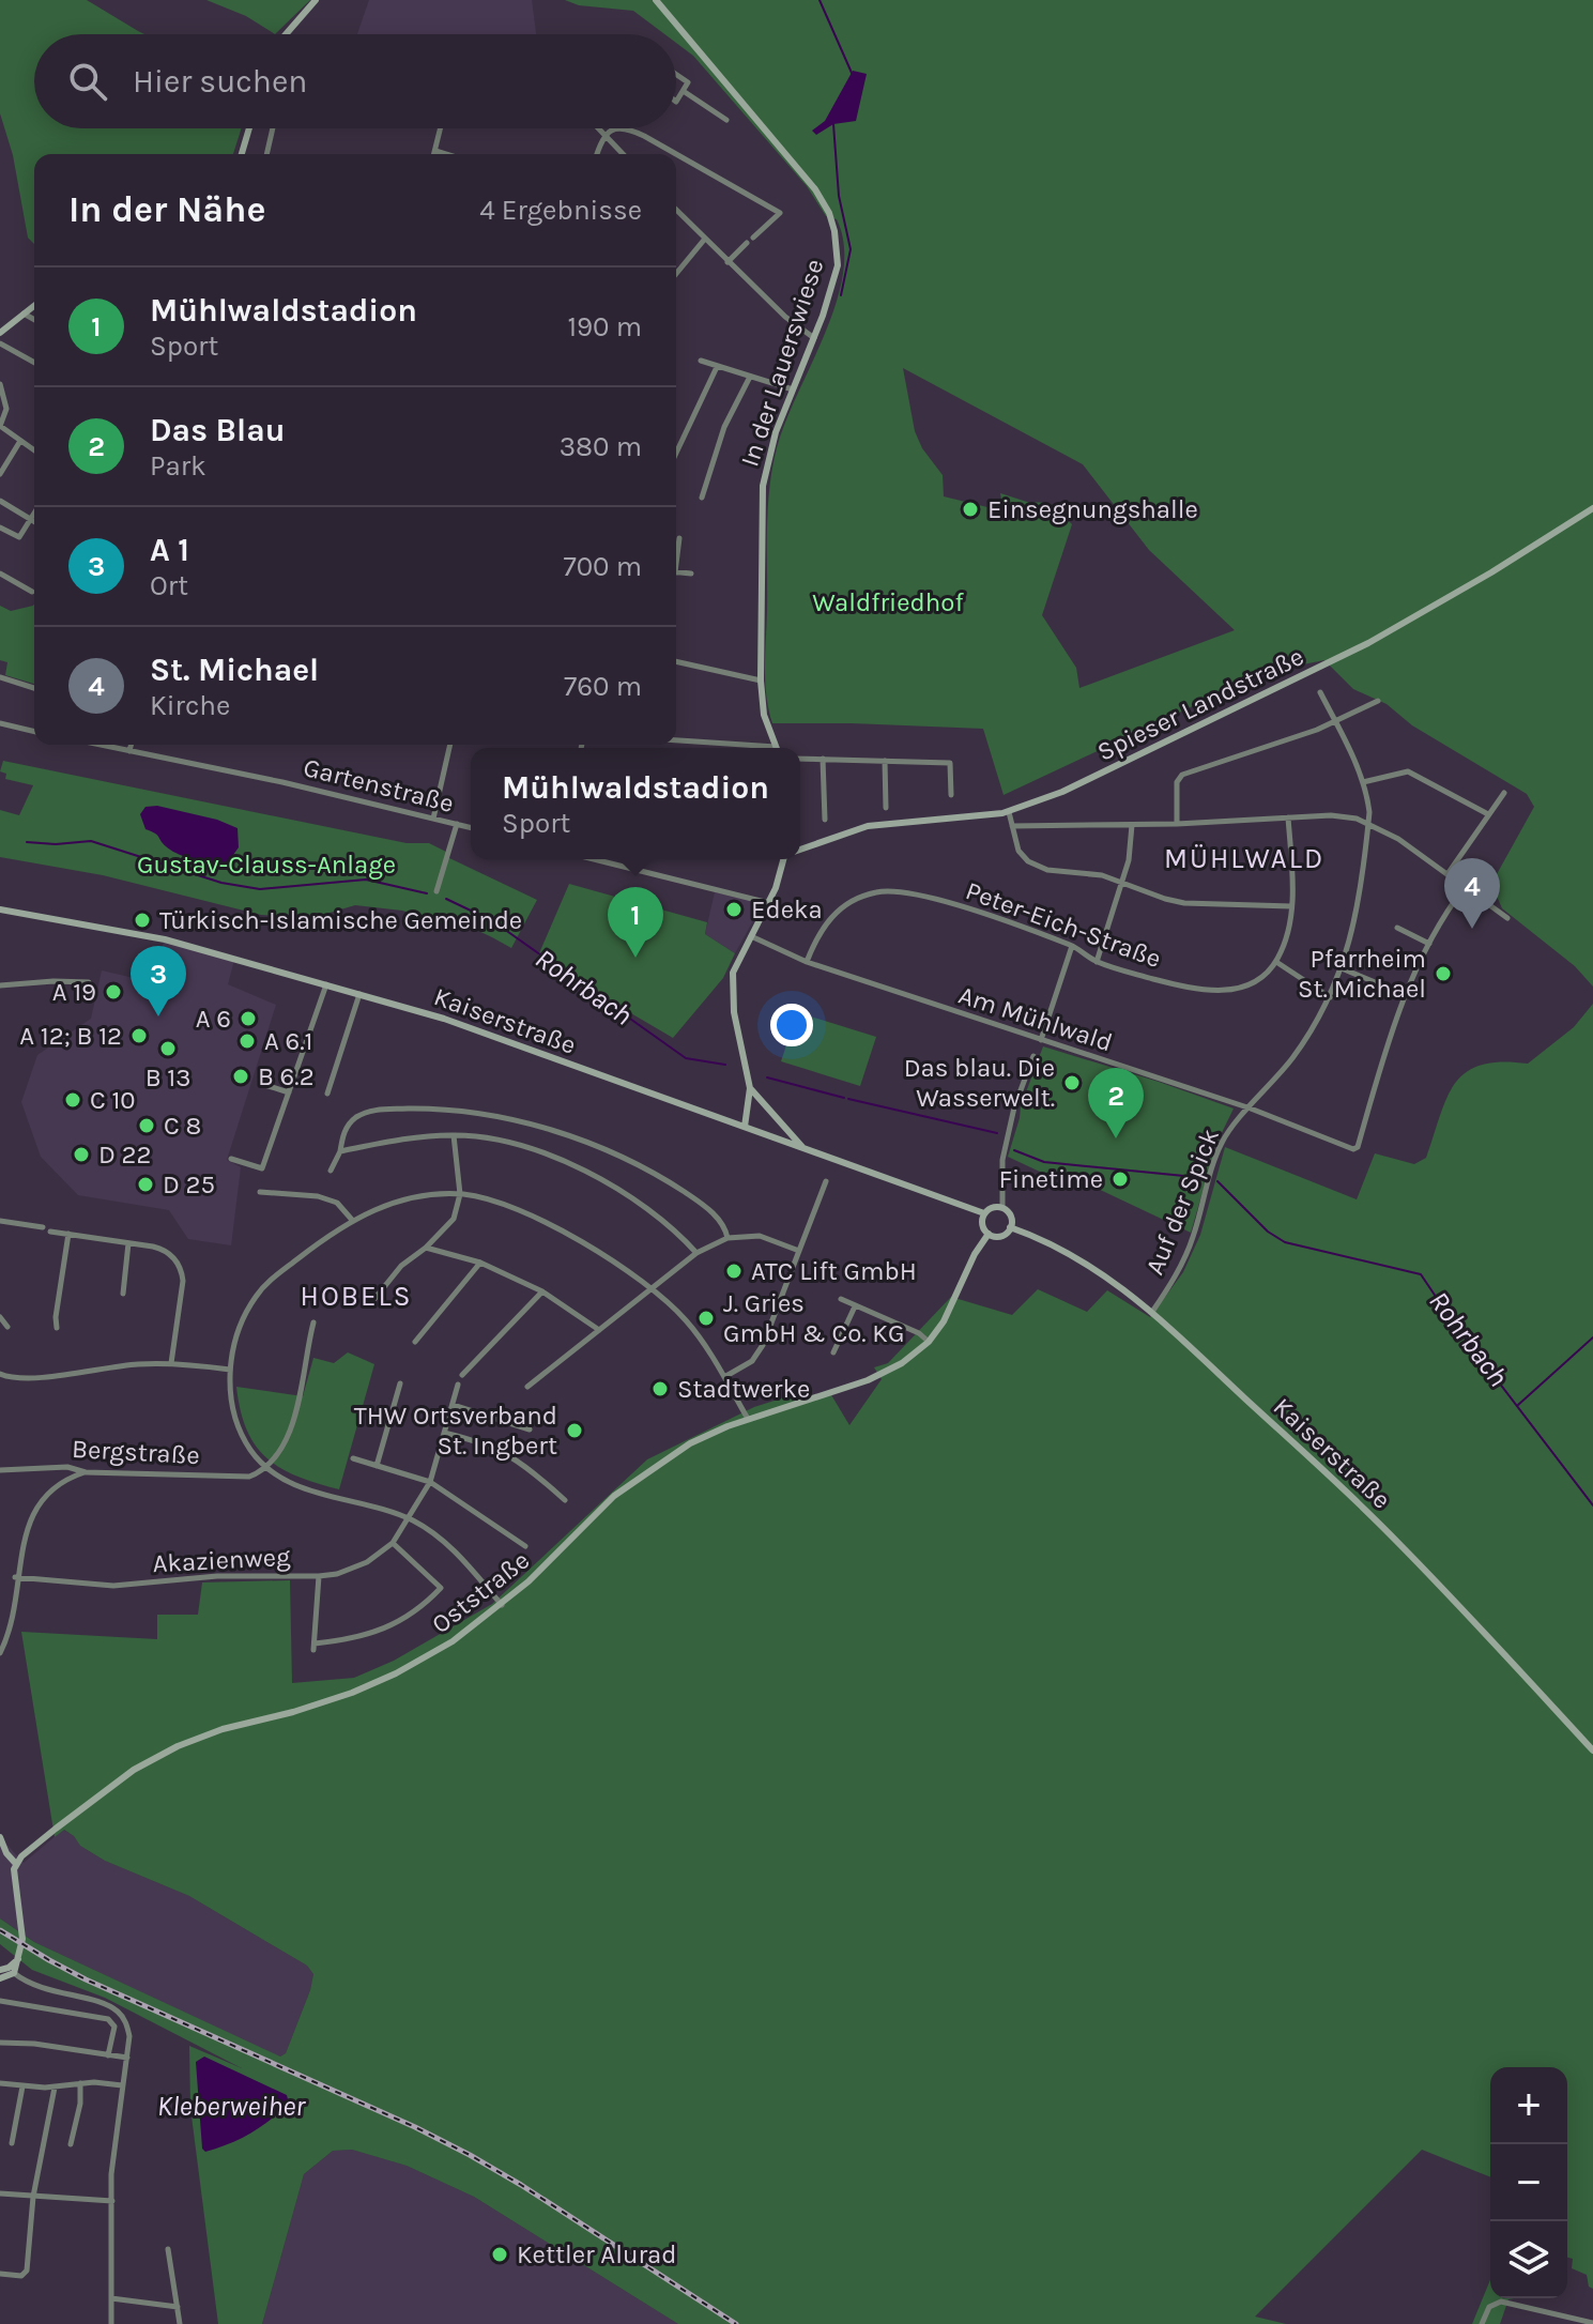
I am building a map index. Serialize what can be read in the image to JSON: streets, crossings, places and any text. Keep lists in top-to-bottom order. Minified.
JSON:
{"streets":{"main road":["In der Lauerswiese","Spieser Landstraße","Kaiserstraße","Oststraße"],"street":["Gartenstraße","Peter-Eich-Straße","Am Mühlwald","Auf der Spick","Bergstraße","Akazienweg"]},"crossings":[["Spieser Landstraße","Am Mühlwald"],["Spieser Landstraße","Kaiserstraße"],["Peter-Eich-Straße","Am Mühlwald"],["Am Mühlwald","Auf der Spick"],["Kaiserstraße","Auf der Spick"],["Kaiserstraße","Oststraße"]],"districts":["MÜHLWALD","HOBELS"],"water":["Rohrbach","Kleberweiher"],"parks":["Waldfriedhof","Gustav-Clauss-Anlage"],"places":["Einsegnungshalle","Edeka","Türkisch-Islamische Gemeinde","Pfarrheim St. Michael","A 19","A 6","A 12; B 12","A 6.1","B 13","B 6.2","Das blau. Die Wasserwelt.","C 10","C 8","D 22","Finetime","D 25","ATC Lift GmbH","J. Gries GmbH & Co. KG","Stadtwerke","THW Ortsverband St. Ingbert","Kettler Alurad"],"page":{"search":"Hier suchen","heading":["In der Nähe","4 Ergebnisse"],"list":[{"mark":"1","name":"Mühlwaldstadion","note":"Sport","value":"190 m"},{"mark":"2","name":"Das Blau","note":"Park","value":"380 m"},{"mark":"3","name":"A 1","note":"Ort","value":"700 m"},{"mark":"4","name":"St. Michael","note":"Kirche","value":"760 m"}],"popup":["Mühlwaldstadion","Sport"],"pins":["4","1","3","2"],"map_buttons":["+","−"]}}
